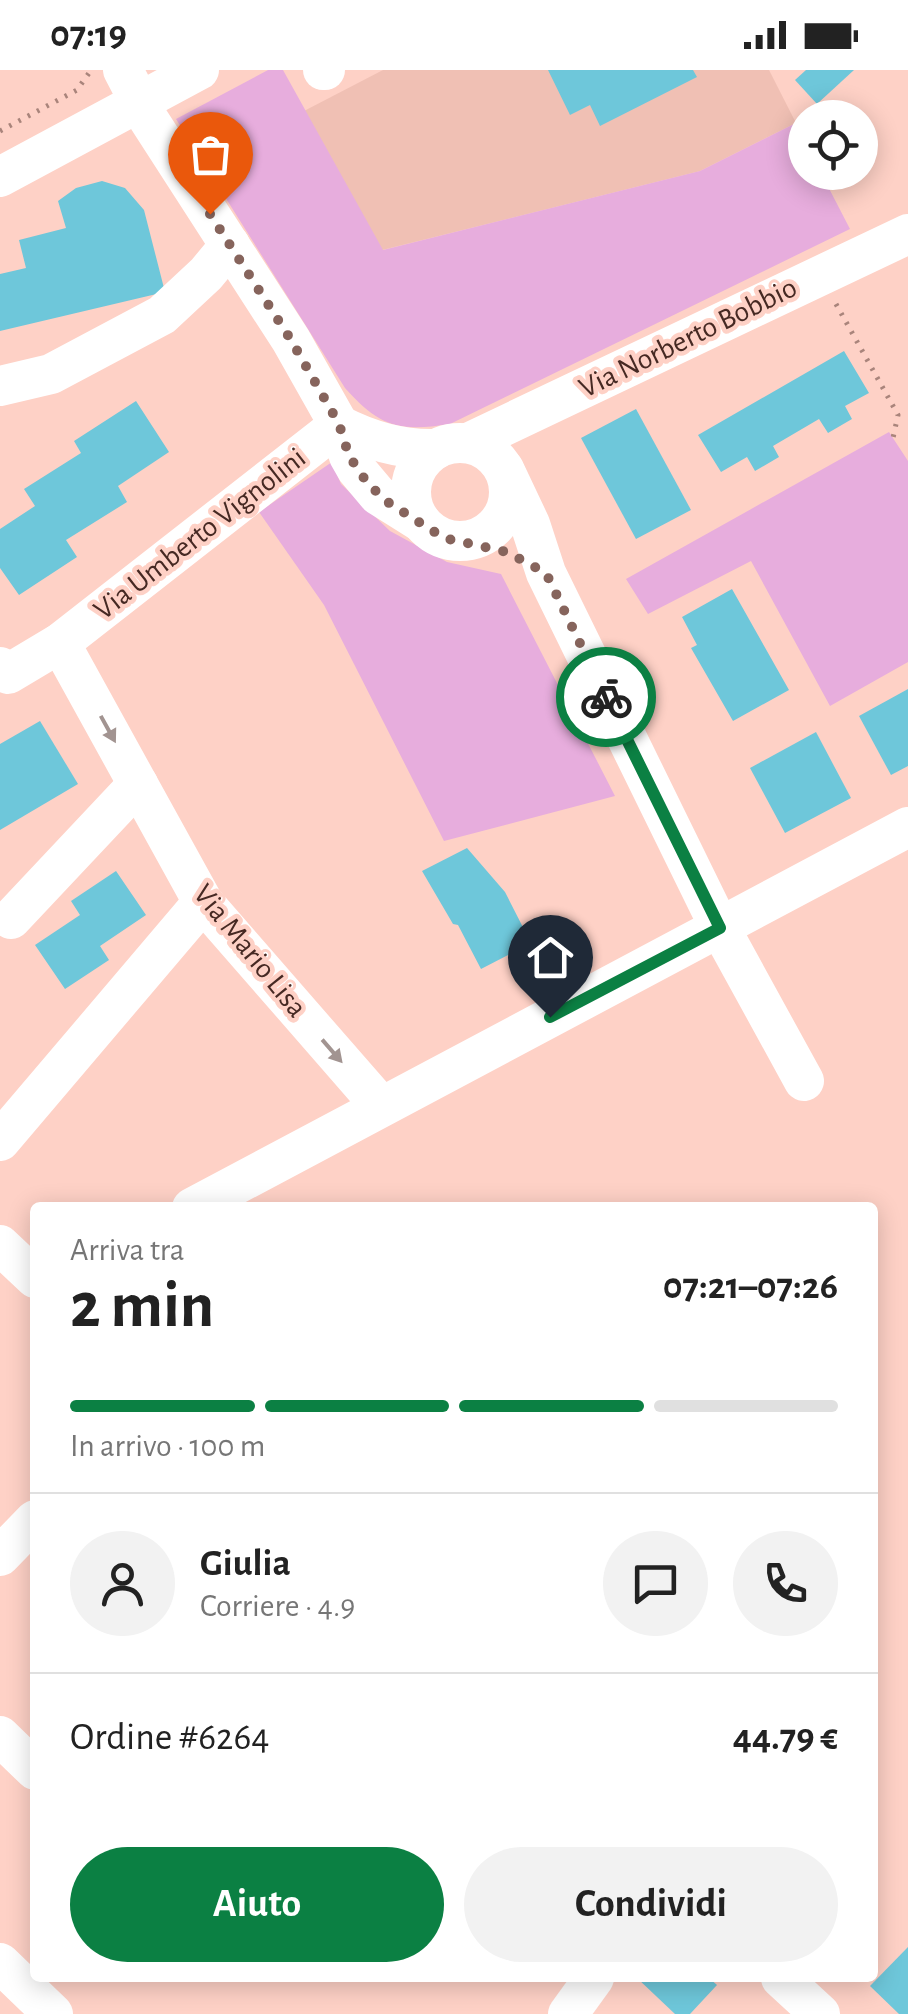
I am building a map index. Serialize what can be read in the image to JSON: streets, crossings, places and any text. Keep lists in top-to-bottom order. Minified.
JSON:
{"streets":{"street":["Via Norberto Bobbio","Via Umberto Vignolini","Via Mario Lisa"]},"crossings":[["Via Umberto Vignolini","Via Mario Lisa"]],"one_way":["Via Mario Lisa"],"page":{"status":"07:19","heading":["2 min","Arriva tra","07:21–07:26"],"panel":["Giulia","Corriere · 4.9","Ordine #6264","44.79 €"],"bar":"In arrivo · 100 m","buttons":["Aiuto","Condividi"]}}
